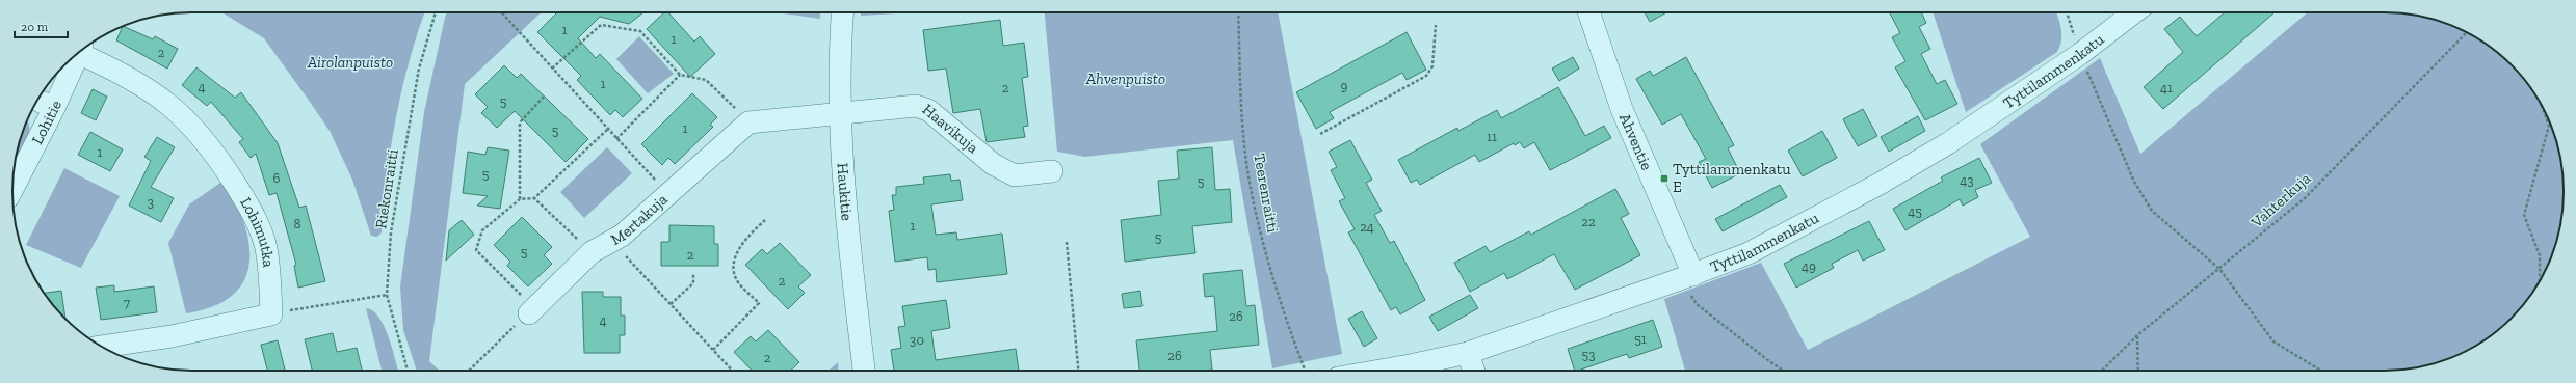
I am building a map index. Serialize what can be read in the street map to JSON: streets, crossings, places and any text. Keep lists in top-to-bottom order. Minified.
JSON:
{"streets":{"street":["Tyttilammenkatu","Lohitie","Haavikuja","Ahventie","Haukitie","Mertakuja","Lohimutka"],"path":["Riekonraitti","Teerenraitti","Vahterkuja"]},"crossings":[["Tyttilammenkatu","Ahventie"],["Haavikuja","Haukitie"]],"parks":["Airolanpuisto","Ahvenpuisto"],"places":{"transit":["Tyttilammenkatu E"]},"house_numbers":["1","1","2","1","9","4","2","41","5","1","5","11","1","5","6","43","5","3","45","22","8","1","24","5","5","2","49","2","7","26","4","51","30","53","26","2"],"scale_bar":"20 m"}
